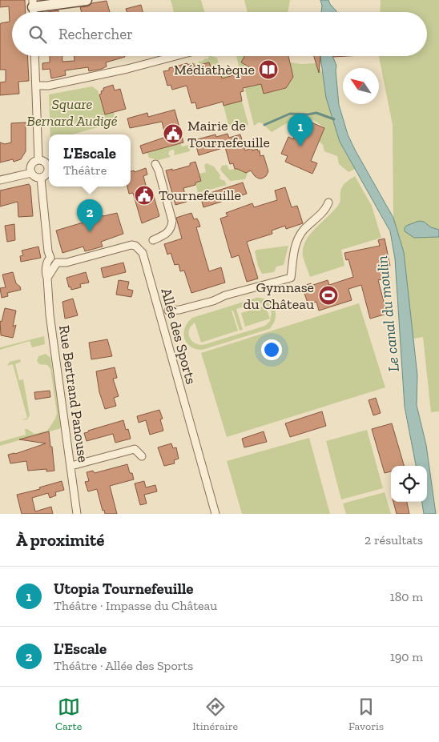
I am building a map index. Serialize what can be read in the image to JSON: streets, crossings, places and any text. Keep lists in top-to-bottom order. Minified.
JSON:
{"streets":{"street":["Allée des Sports","Rue Bertrand Panouse"]},"crossings":[["Allée des Sports","Rue Bertrand Panouse"]],"water":["Le canal du moulin"],"parks":["Square Bernard Audigé"],"places":{"library":["Médiathèque"],"public building":["Mairie de Tournefeuille","Tournefeuille"],"sports":["Gymnase du Château"]},"north":"top left","page":{"search":"Rechercher","pins":["1","2"],"popup":["L'Escale","Théâtre"],"heading":["À proximité","2 résultats"],"list":[{"mark":"1","name":"Utopia Tournefeuille","note":"Théâtre · Impasse du Château","value":"180 m"},{"mark":"2","name":"L'Escale","note":"Théâtre · Allée des Sports","value":"190 m"}],"nav":["Carte","Itinéraire","Favoris"]}}
